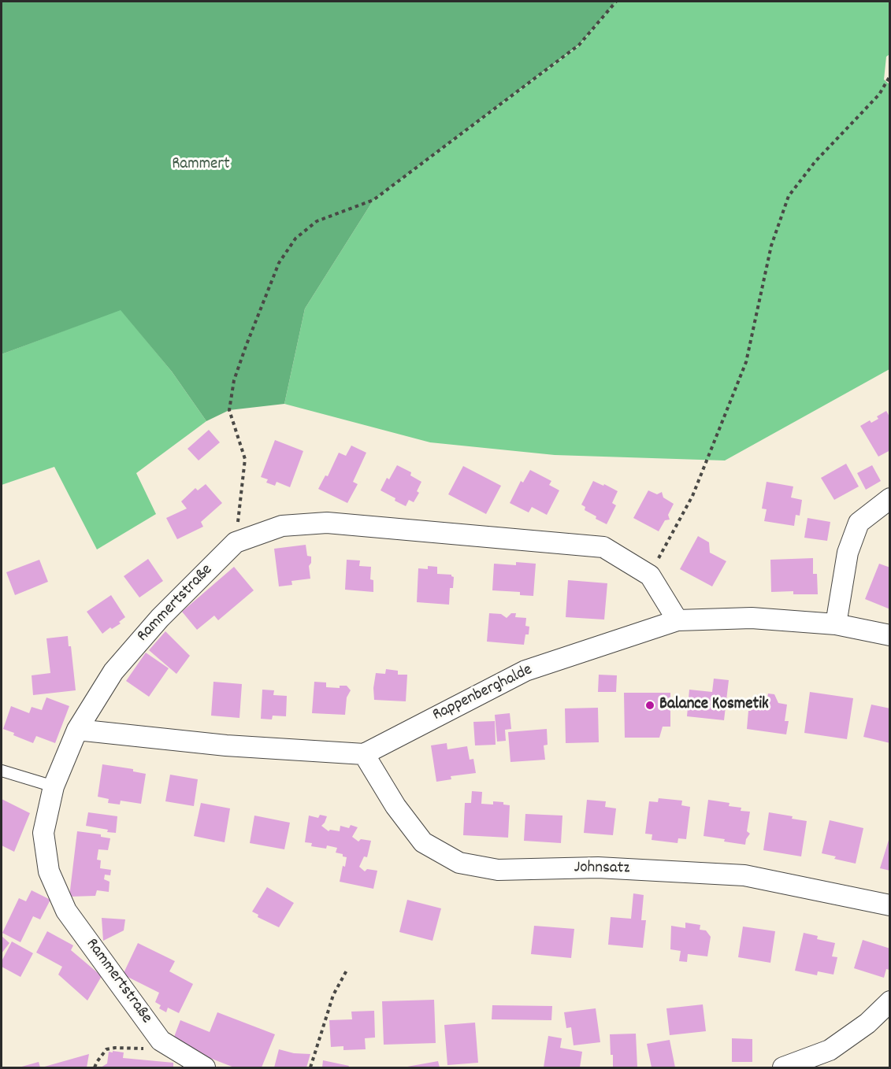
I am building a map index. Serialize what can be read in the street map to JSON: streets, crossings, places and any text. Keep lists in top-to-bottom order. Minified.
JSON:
{"streets":{"street":["Rammertstraße","Rappenberghalde","Johnsatz"]},"crossings":[["Rammertstraße","Rappenberghalde"],["Rappenberghalde","Johnsatz"]],"parks":["Rammert"],"places":["Balance Kosmetik"]}
